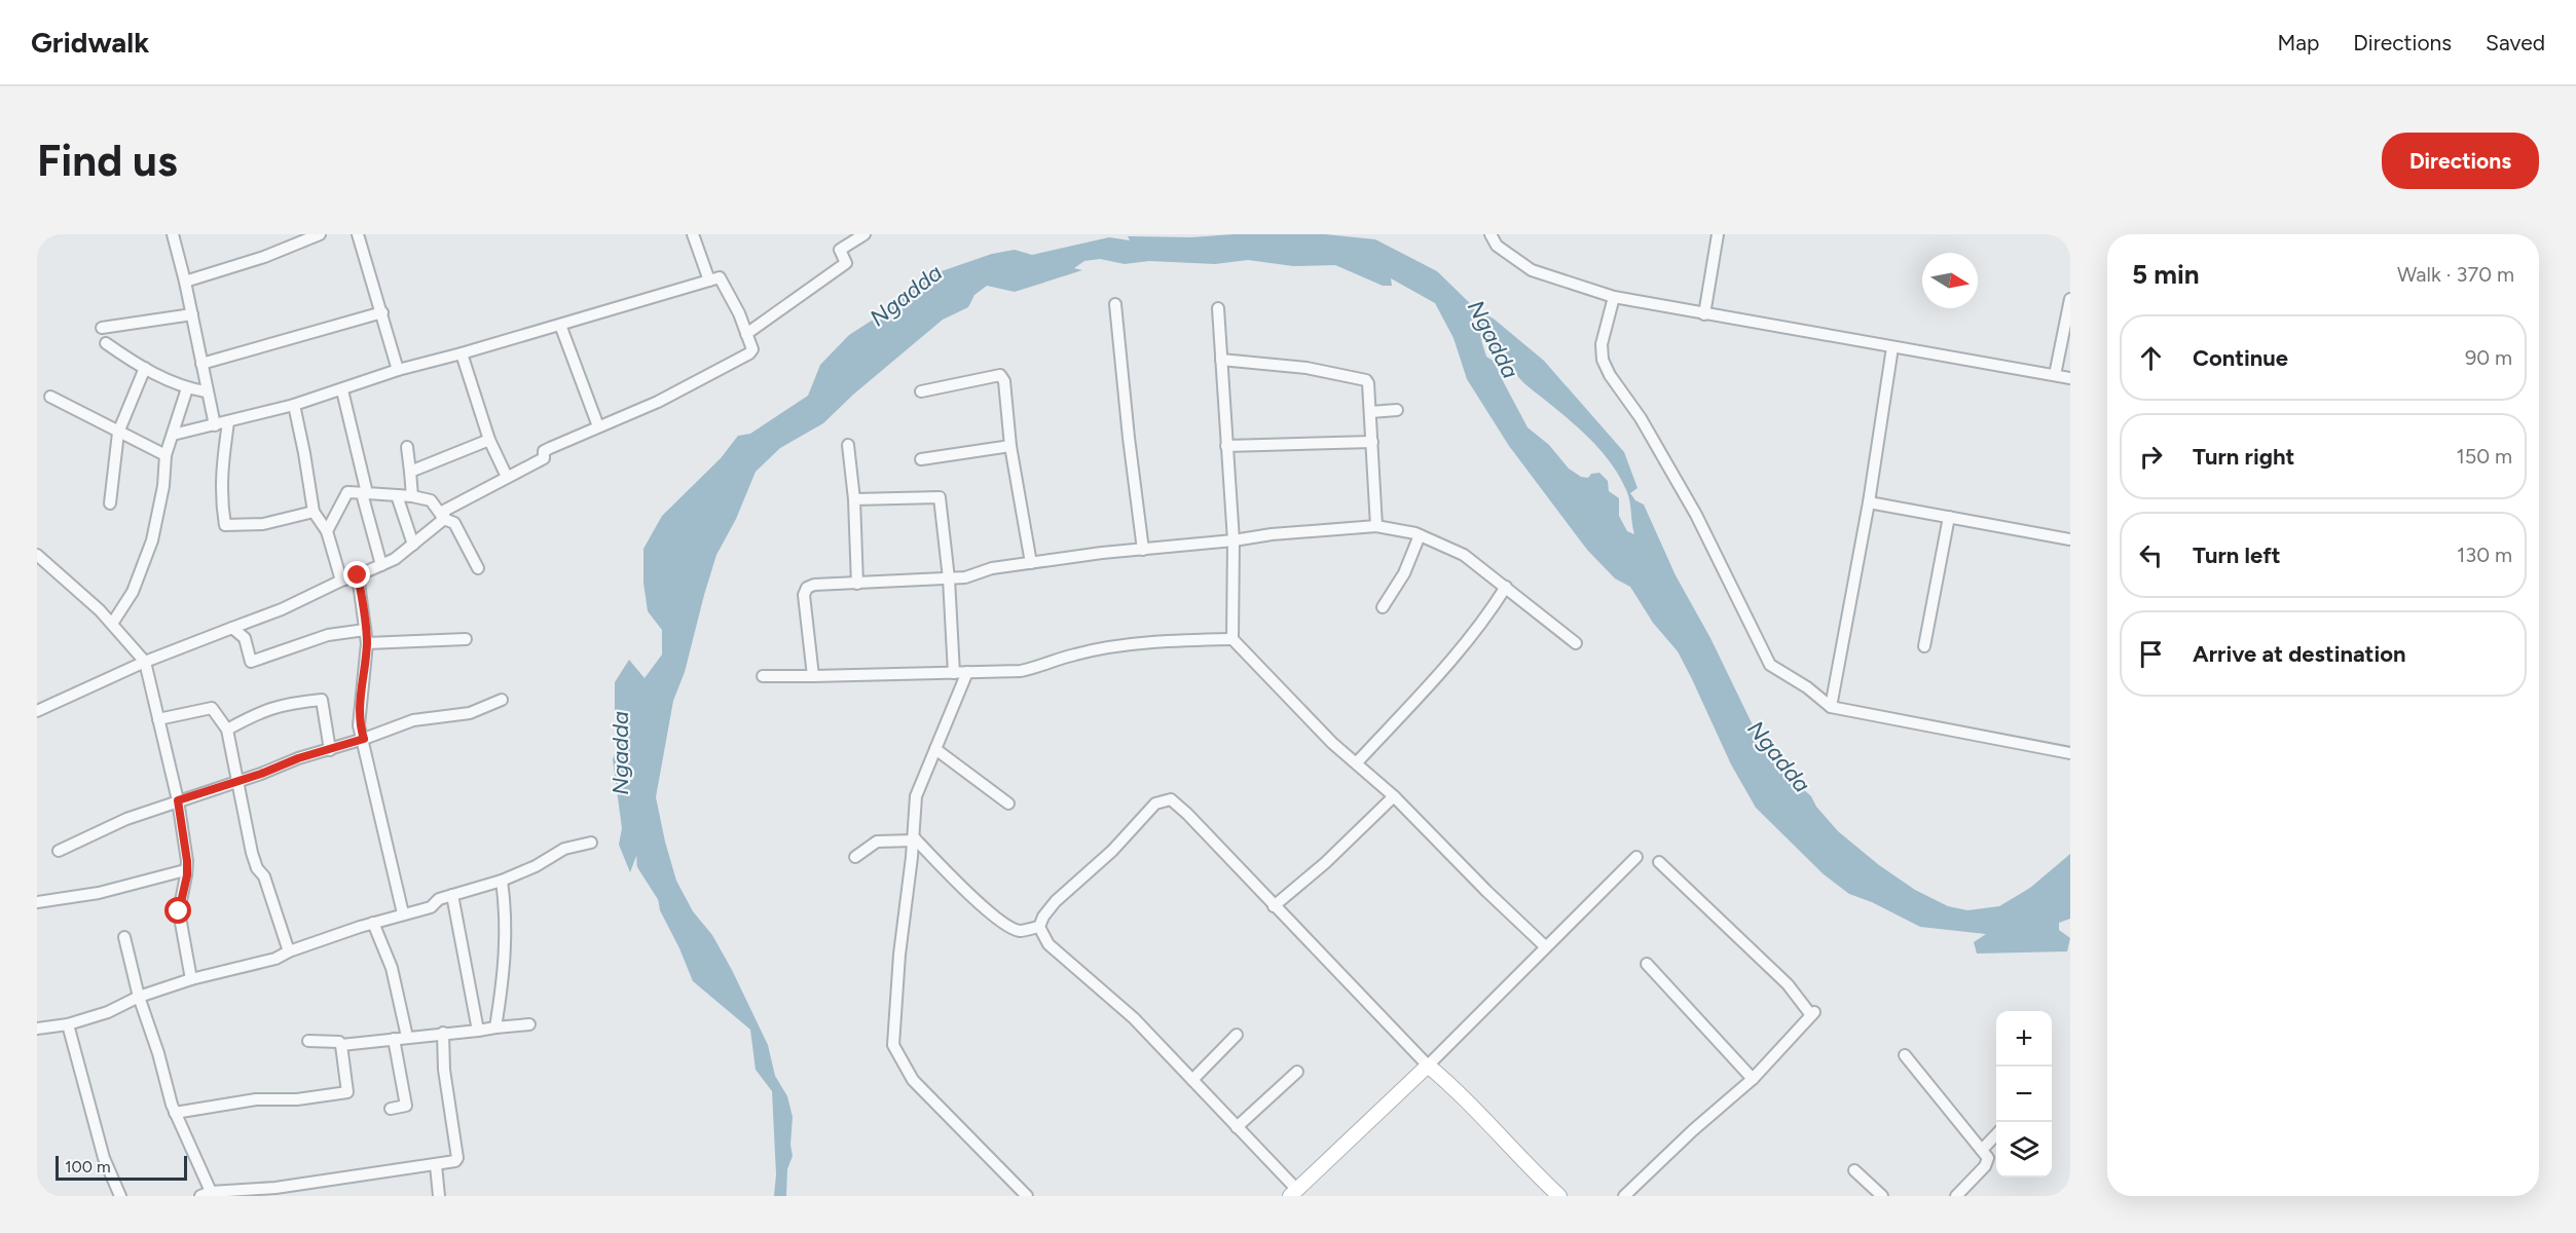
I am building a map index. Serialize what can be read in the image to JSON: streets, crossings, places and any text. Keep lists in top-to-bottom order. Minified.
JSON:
{"water":["Ngadda"],"scale_bar":"100 m","north":"right","page":{"header":"Gridwalk","nav":["Map","Directions","Saved"],"buttons":"Directions","title":"Find us","heading":["5 min","Walk · 370 m"],"list":[["Continue","90 m"],["Turn right","150 m"],["Turn left","130 m"],"Arrive at destination"],"map_buttons":["+","−"],"scale":"100 m"}}
